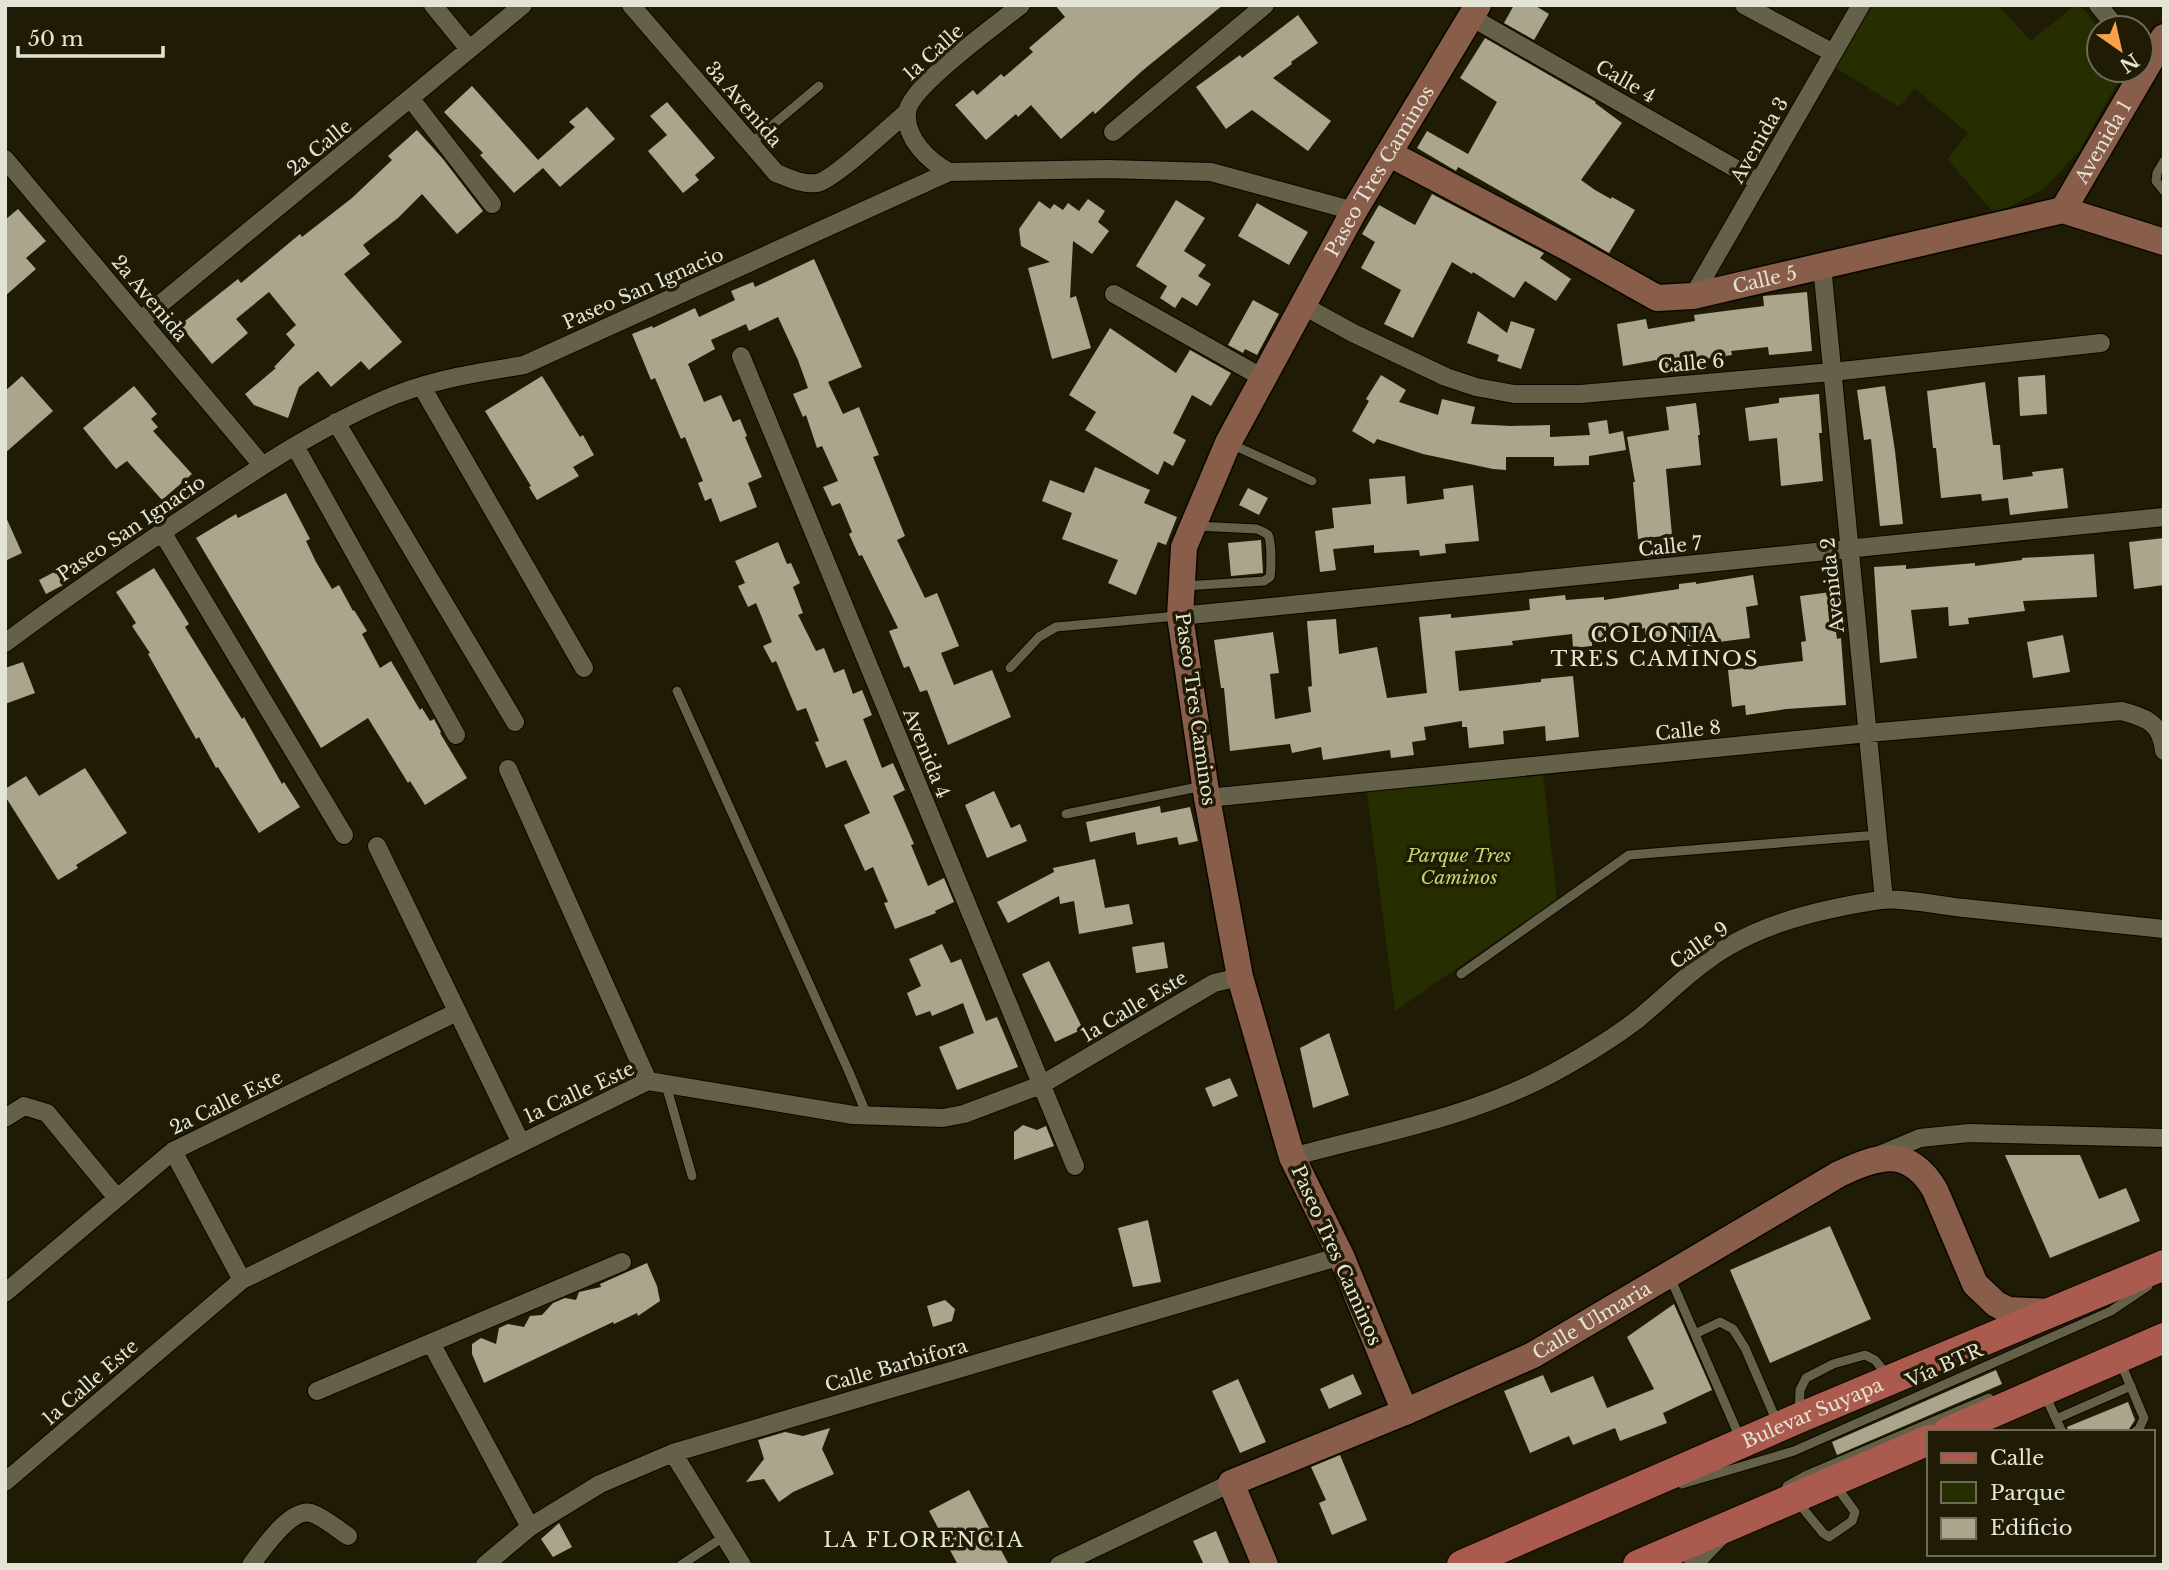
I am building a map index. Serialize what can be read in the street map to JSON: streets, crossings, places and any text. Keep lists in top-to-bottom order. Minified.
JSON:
{"streets":{"main road":["Bulevar Suyapa"],"street":["1a Calle","Calle 4","3a Avenida","Avenida 3","Avenida 1","2a Calle","Paseo Tres Caminos","Calle 5","Paseo San Ignacio","2a Avenida","Calle 6","Calle 7","Avenida 2","Calle 8","Avenida 4","Calle 9","1a Calle Este","2a Calle Este","Calle Ulmaria","Calle Barbifora"],"lane":["Vía BTR"]},"crossings":[["1a Calle","3a Avenida"],["1a Calle","Paseo San Ignacio"],["Calle 4","Avenida 3"],["Calle 4","Paseo Tres Caminos"],["Avenida 3","Calle 5"],["Avenida 1","Calle 5"],["2a Calle","2a Avenida"],["Paseo Tres Caminos","Calle 5"],["Paseo Tres Caminos","Paseo San Ignacio"],["Paseo Tres Caminos","Calle 6"],["Paseo Tres Caminos","Calle 7"],["Paseo Tres Caminos","Calle 8"],["Paseo Tres Caminos","Calle 9"],["Paseo Tres Caminos","1a Calle Este"],["Paseo Tres Caminos","Calle Ulmaria"],["Paseo Tres Caminos","Calle Barbifora"],["Calle 5","Avenida 2"],["Paseo San Ignacio","2a Avenida"],["Calle 6","Avenida 2"],["Calle 7","Avenida 2"],["Avenida 2","Calle 8"],["Avenida 2","Calle 9"],["Avenida 4","1a Calle Este"],["Calle Ulmaria","Bulevar Suyapa"],["Vía BTR","Bulevar Suyapa"]],"districts":["COLONIA TRES CAMINOS","LA FLORENCIA"],"parks":["Parque Tres Caminos"],"legend":["Calle","Parque","Edificio"],"scale_bar":"50 m","north":"bottom right"}
